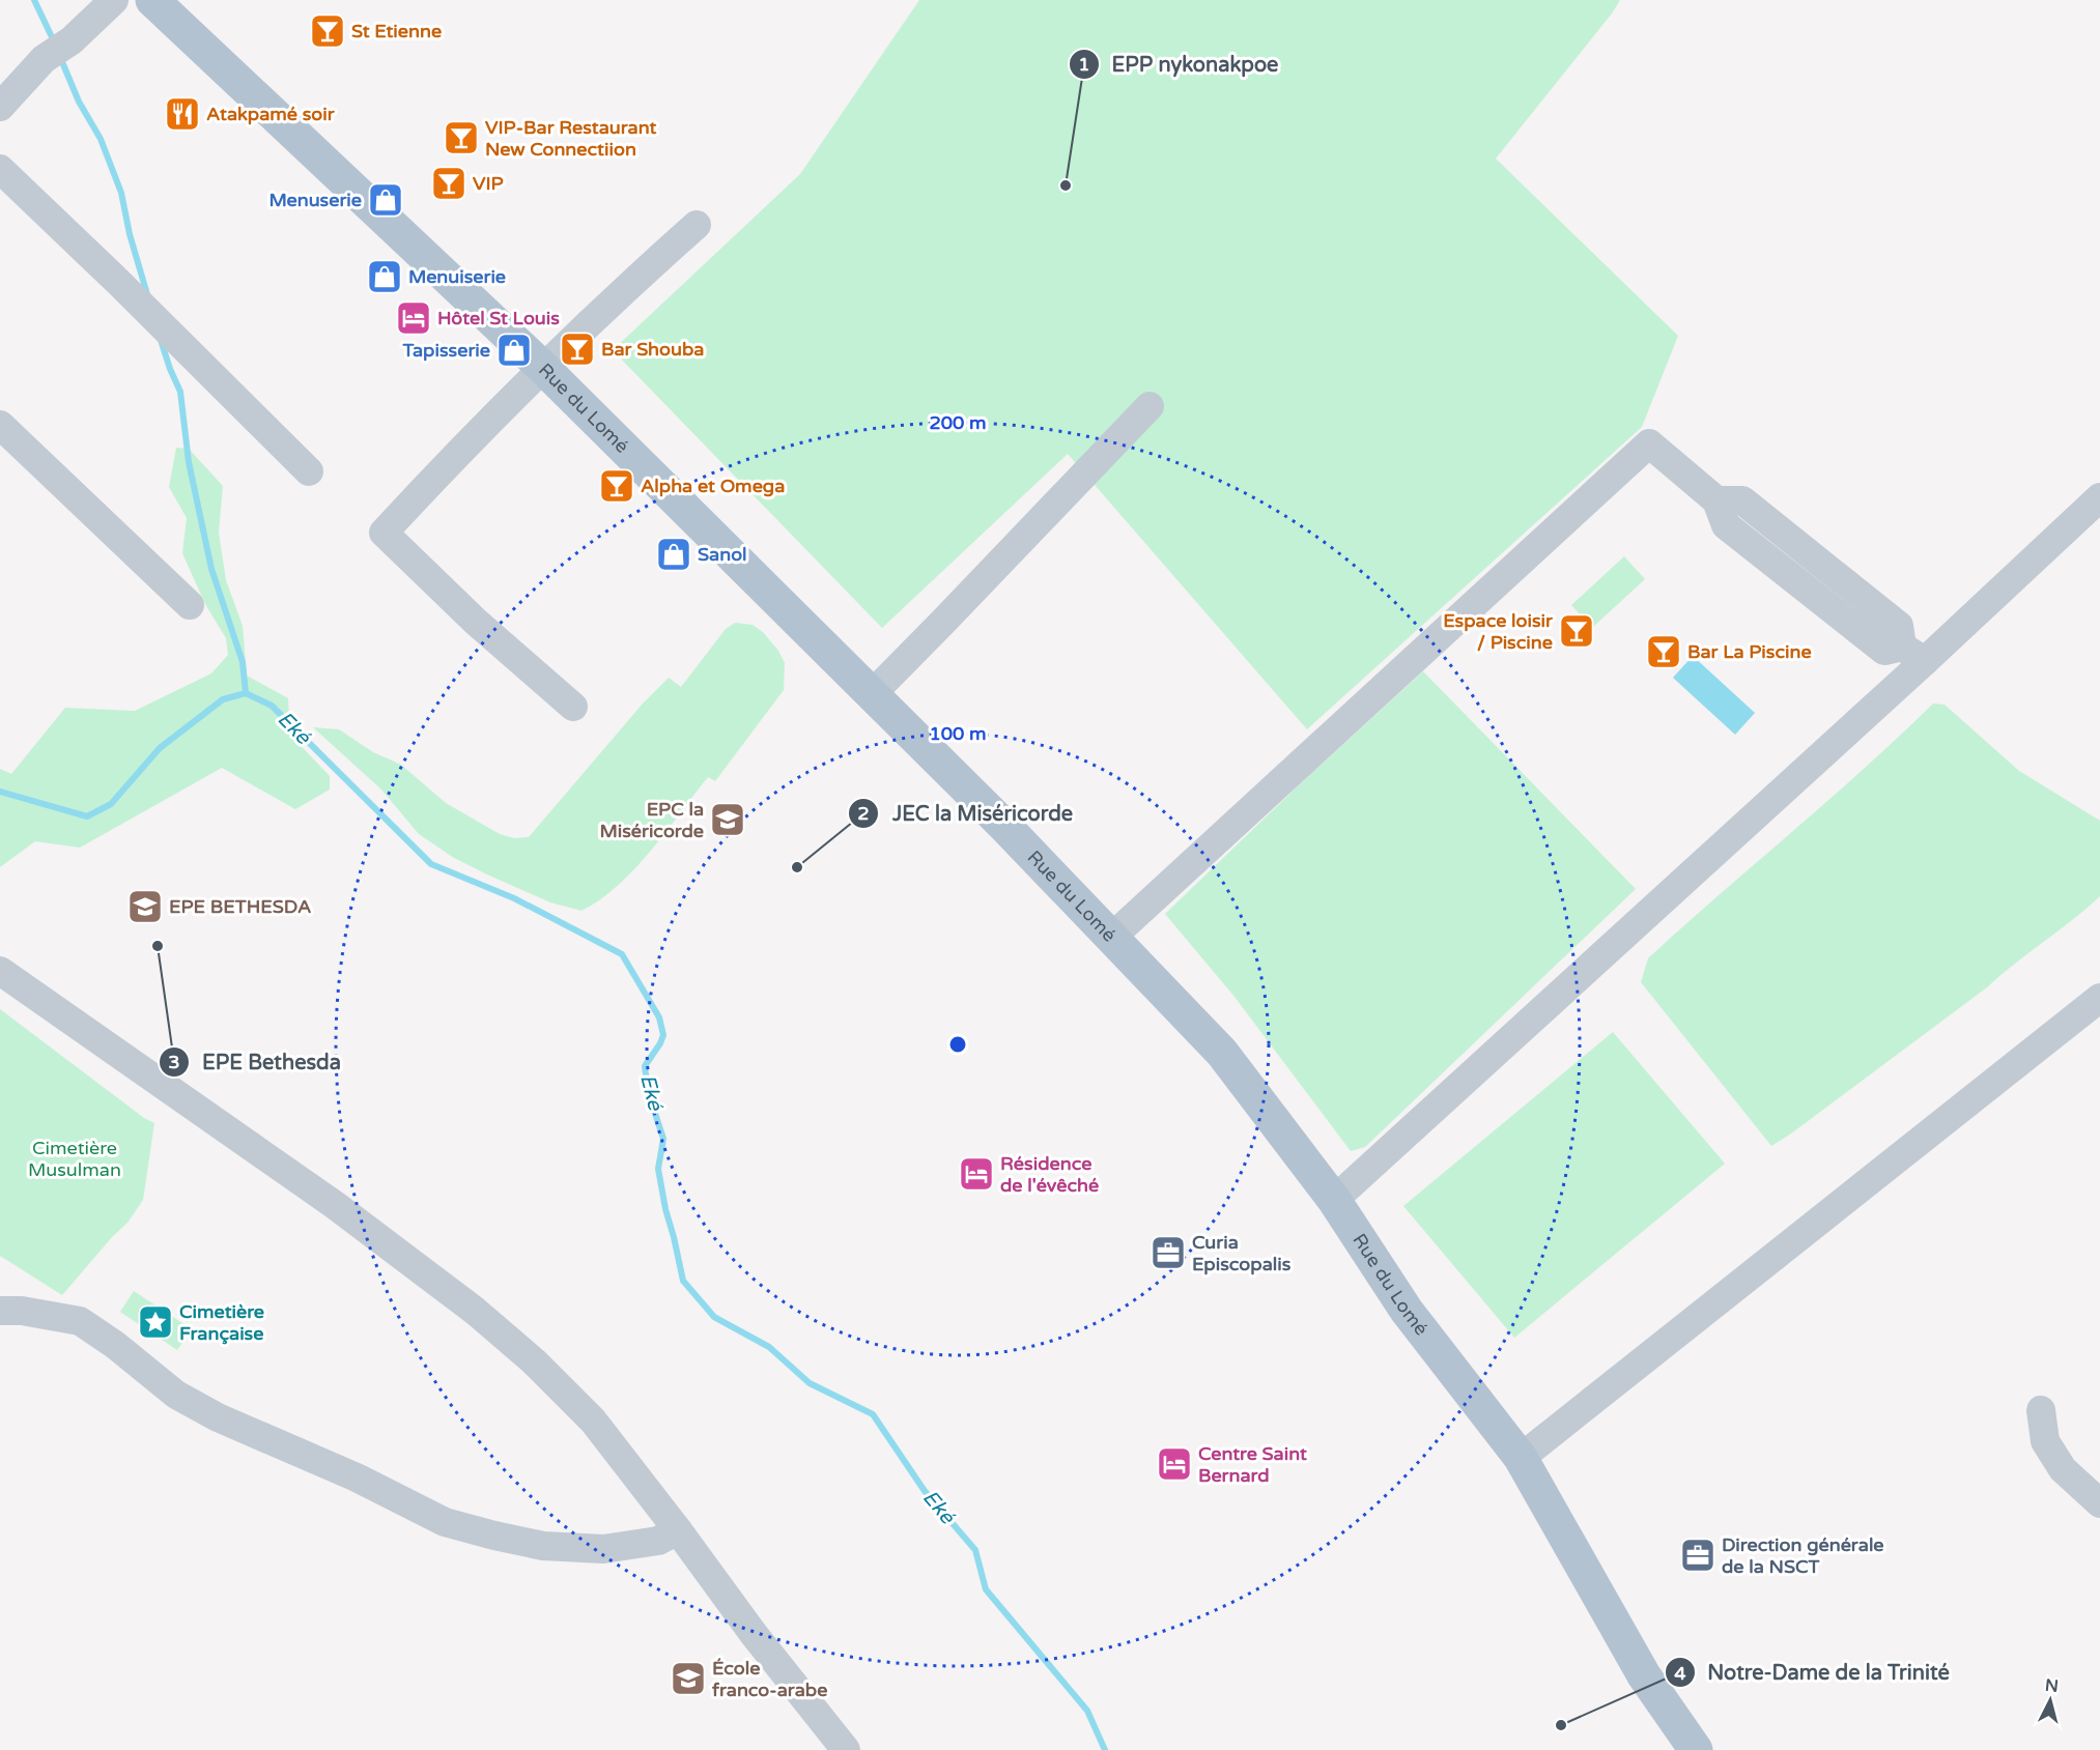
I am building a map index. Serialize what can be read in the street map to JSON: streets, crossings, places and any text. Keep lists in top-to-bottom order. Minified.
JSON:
{"streets":{"main road":["Rue du Lomé"]},"water":["Eké"],"parks":["Cimetière Musulman"],"places":{"bar":["St Etienne","VIP-Bar Restaurant New Connectiion","VIP","Bar Shouba","Alpha et Omega","Espace loisir / Piscine","Bar La Piscine"],"restaurant":["Atakpamé soir"],"other":["EPP nykonakpoe","JEC la Miséricorde","EPE Bethesda","Notre-Dame de la Trinité"],"shop":["Menuserie","Menuiserie","Tapisserie","Sanol"],"hotel":["Hôtel St Louis","Résidence de l'évêché","Centre Saint Bernard"],"school or university":["EPC la Miséricorde","EPE BETHESDA","École franco-arabe"],"office":["Curia Episcopalis","Direction générale de la NSCT"],"place":["Cimetière Française"]},"north":"top","rings":["200 m","100 m"]}
